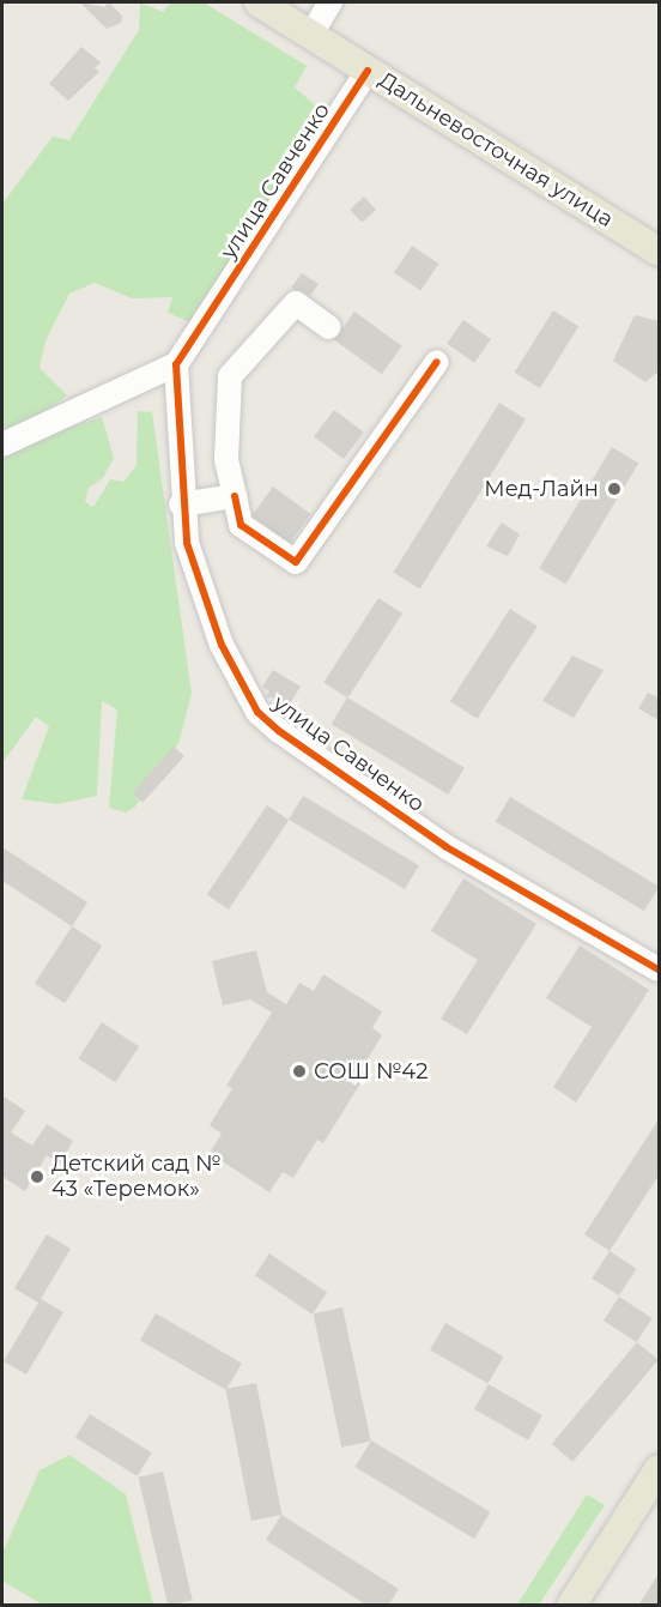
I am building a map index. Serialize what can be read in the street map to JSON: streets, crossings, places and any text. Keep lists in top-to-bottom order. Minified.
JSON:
{"streets":{"main road":["Дальневосточная улица"],"street":["улица Савченко"]},"crossings":[["Дальневосточная улица","улица Савченко"]],"places":["Мед-Лайн","СОШ №42","Детский сад № 43 «Теремок»"]}
